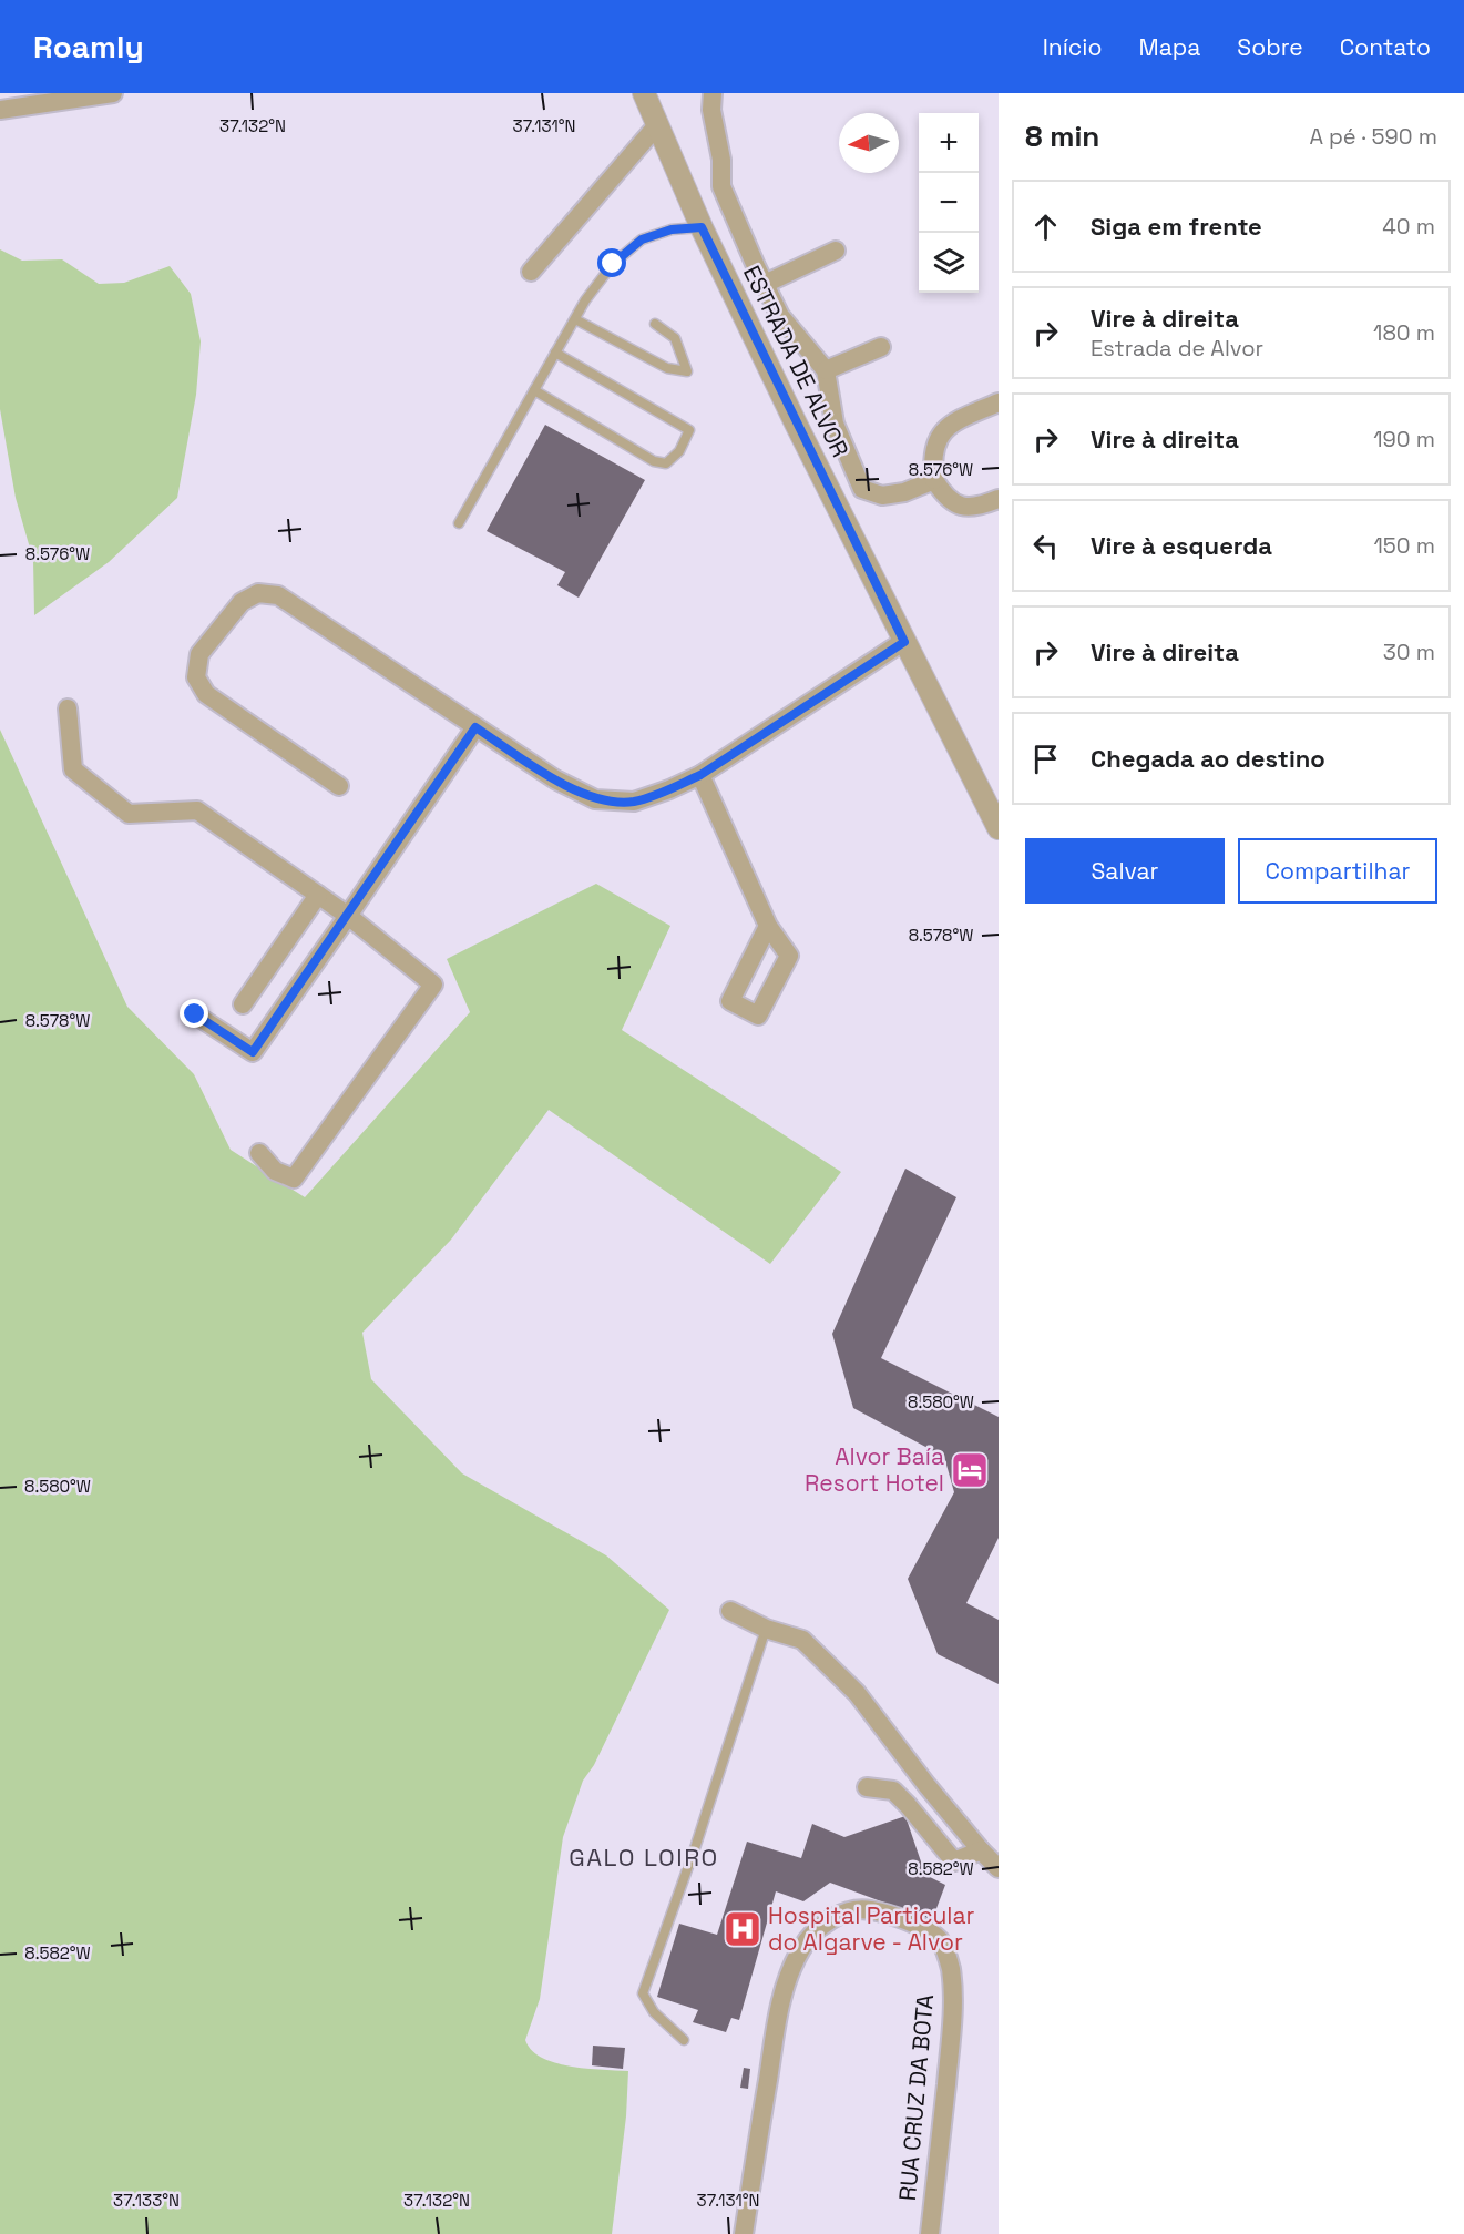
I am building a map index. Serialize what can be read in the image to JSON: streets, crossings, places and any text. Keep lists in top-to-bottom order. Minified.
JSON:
{"streets":{"street":["ESTRADA DE ALVOR","RUA CRUZ DA BOTA"]},"districts":["GALO LOIRO"],"places":{"hotel":["Alvor Baía Resort Hotel"],"hospital":["Hospital Particular do Algarve - Alvor"]},"north":"left","page":{"header":"Roamly","nav":["Início","Mapa","Sobre","Contato"],"heading":["8 min","A pé · 590 m"],"map_buttons":["+","−"],"list":[["Siga em frente","40 m"],["Vire à direita","Estrada de Alvor","180 m"],["Vire à direita","190 m"],["Vire à esquerda","150 m"],["Vire à direita","30 m"],"Chegada ao destino"],"buttons":["Salvar","Compartilhar"]},"coordinates":["37.132°N","37.131°N","8.576°W","8.578°W","8.580°W","8.582°W","37.133°N"]}
